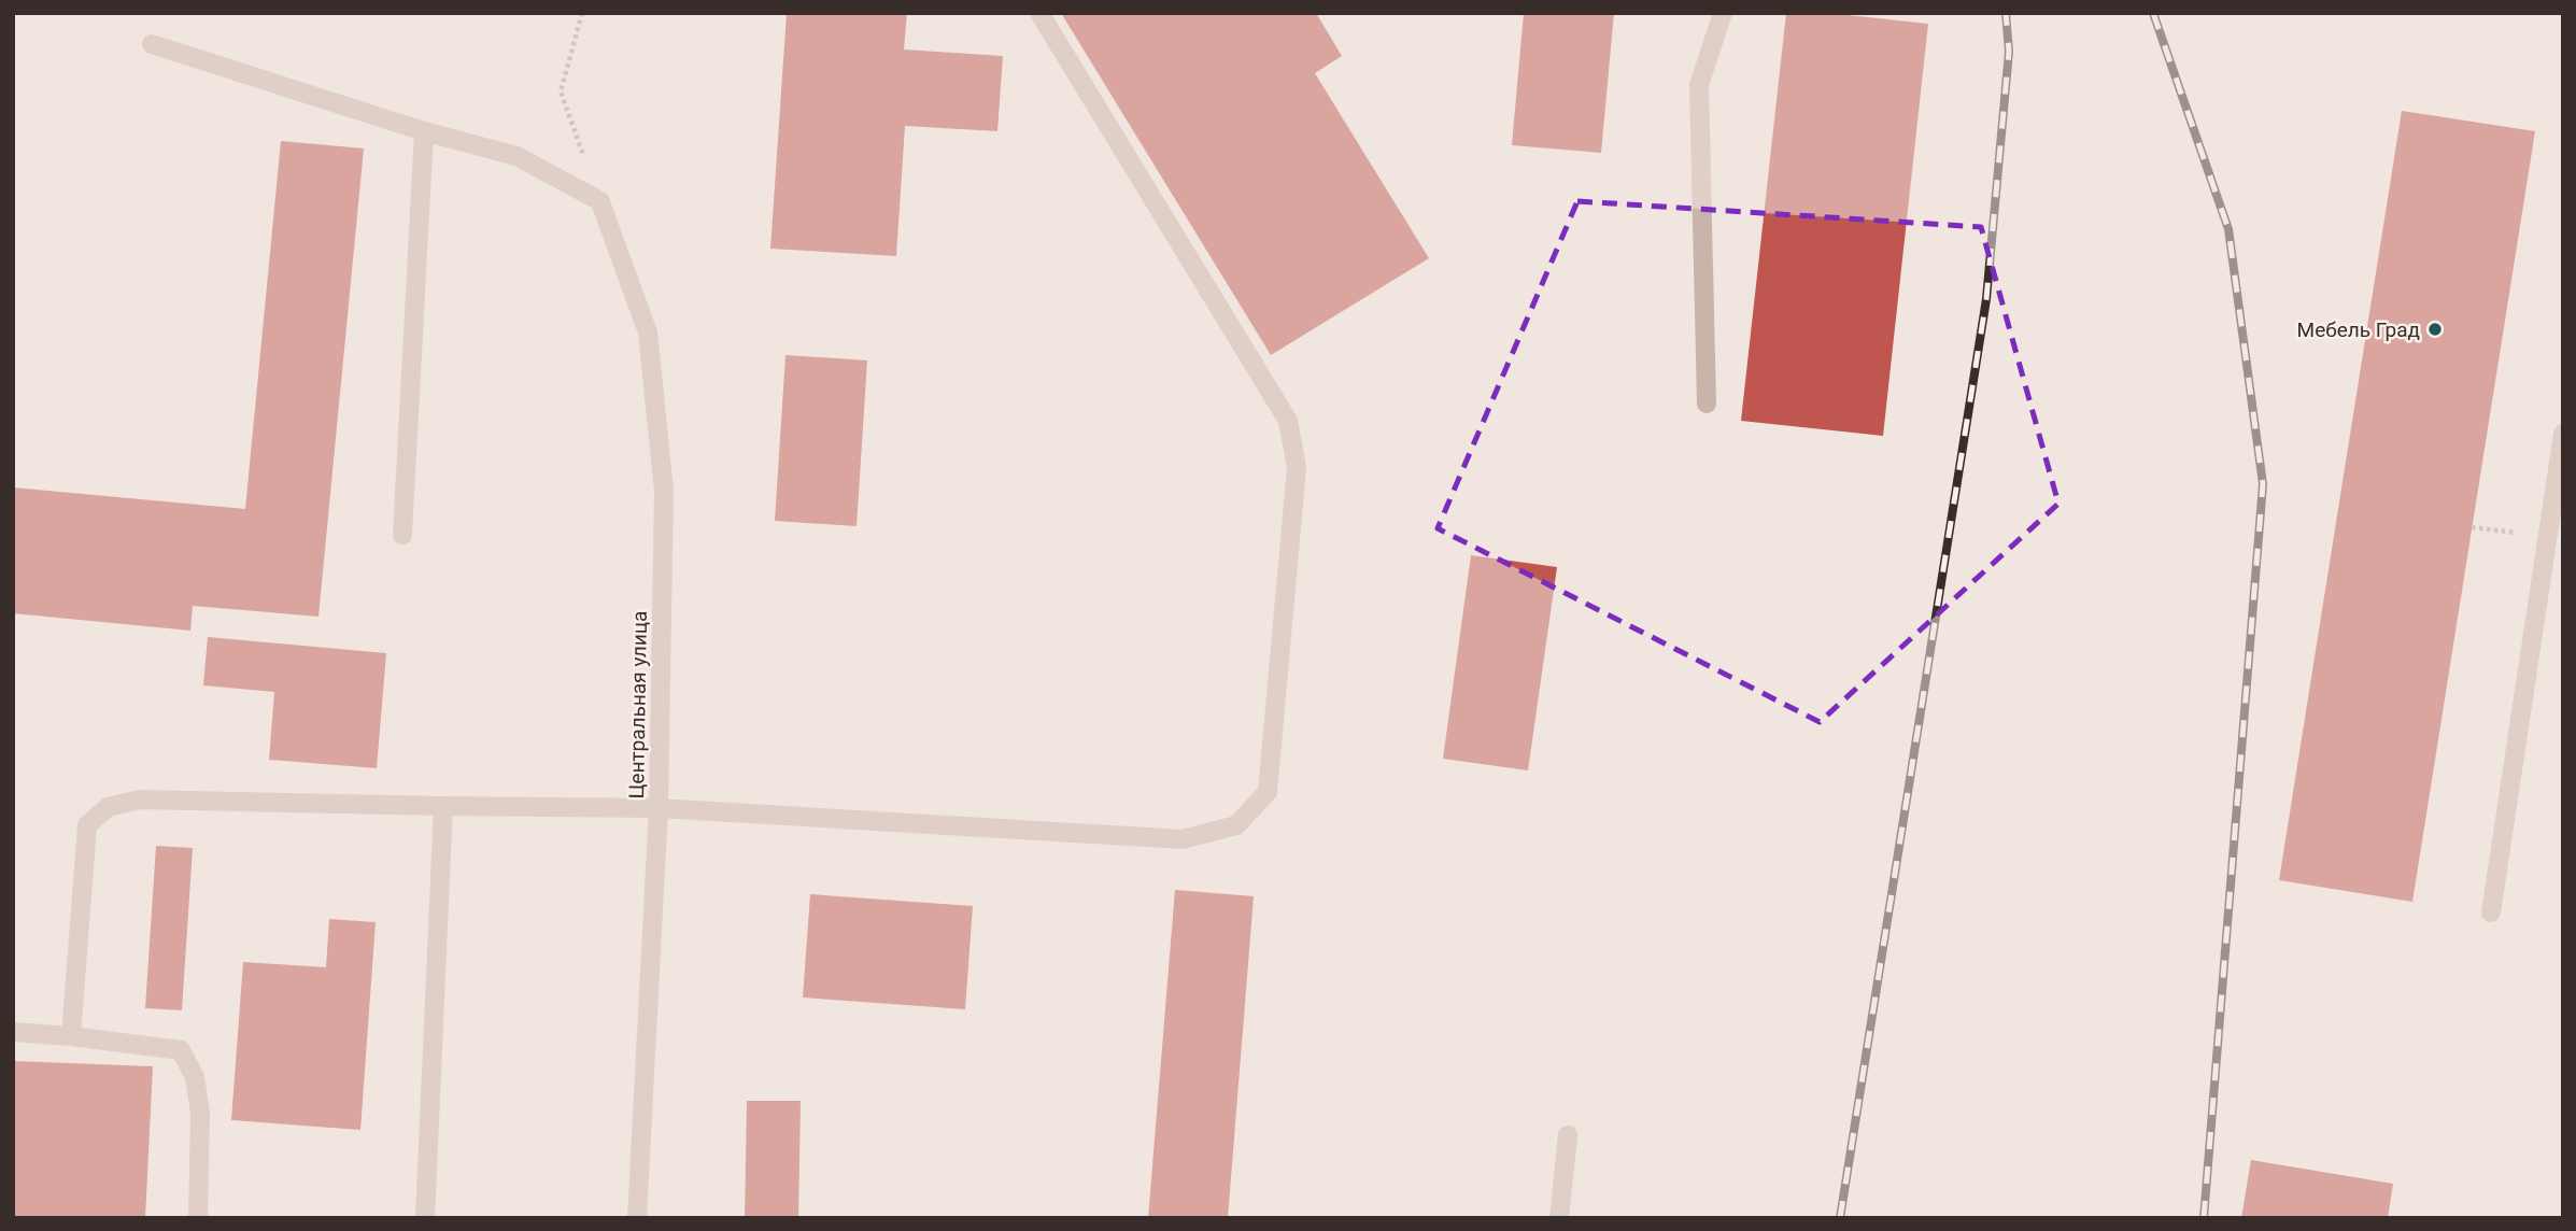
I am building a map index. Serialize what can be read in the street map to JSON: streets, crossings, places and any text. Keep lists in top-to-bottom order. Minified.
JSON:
{"streets":{"street":["Центральная улица"]},"places":["Мебель Град"]}
